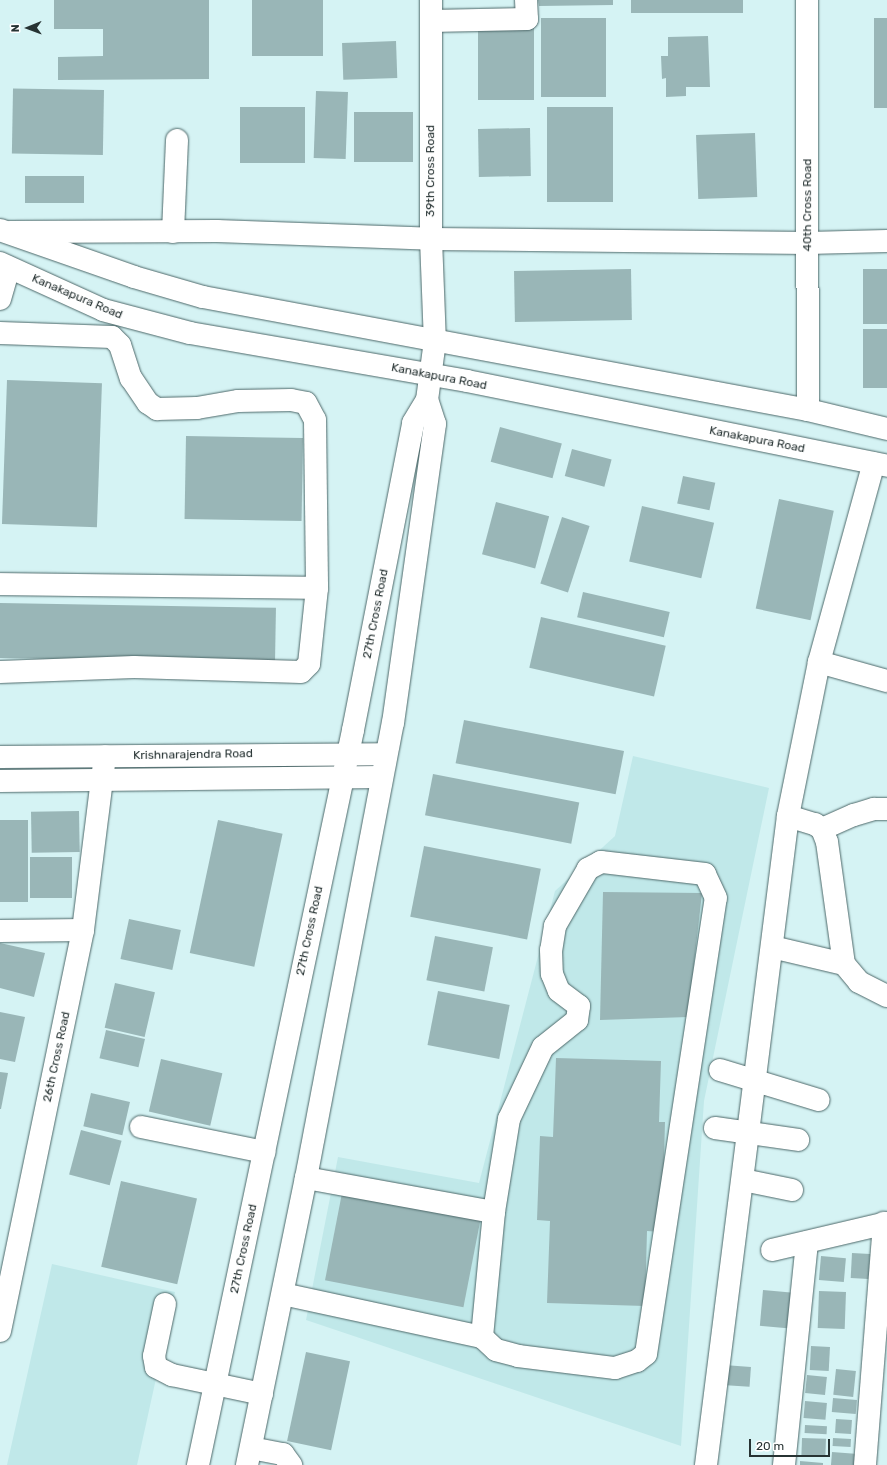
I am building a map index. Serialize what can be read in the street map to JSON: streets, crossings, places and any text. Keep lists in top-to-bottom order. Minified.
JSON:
{"streets":{"street":["39th Cross Road","40th Cross Road","Kanakapura Road","27th Cross Road","Krishnarajendra Road","26th Cross Road"]},"crossings":[["39th Cross Road","27th Cross Road"],["Kanakapura Road","27th Cross Road"],["27th Cross Road","Krishnarajendra Road"],["Krishnarajendra Road","26th Cross Road"]],"scale_bar":"20 m","north":"left"}
